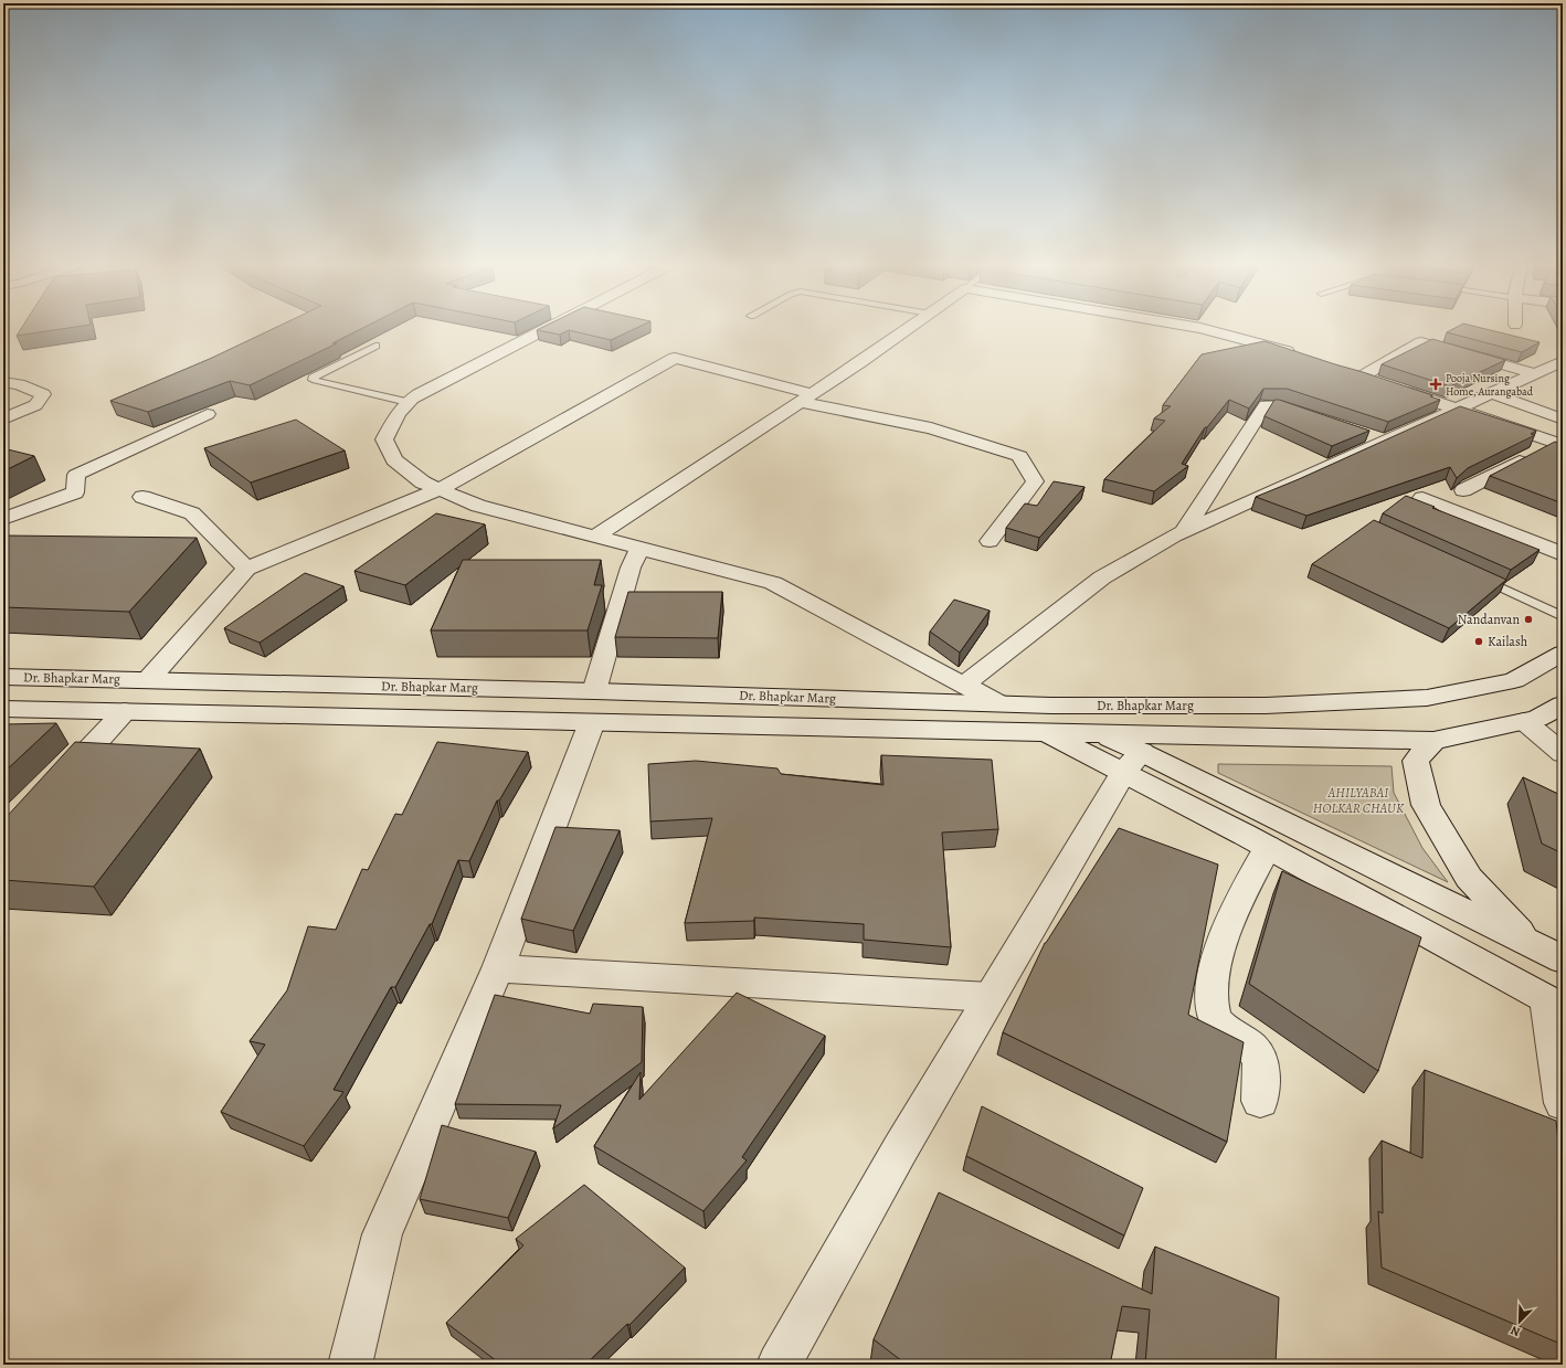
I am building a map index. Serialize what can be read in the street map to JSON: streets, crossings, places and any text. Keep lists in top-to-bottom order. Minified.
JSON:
{"streets":{"street":["Dr. Bhapkar Marg"]},"parks":["AHILYABAI HOLKAR CHAUK"],"places":{"health":["Pooja Nursing Home, Aurangabad"],"other":["Nandanvan","Kailash"]},"north":"bottom left"}
